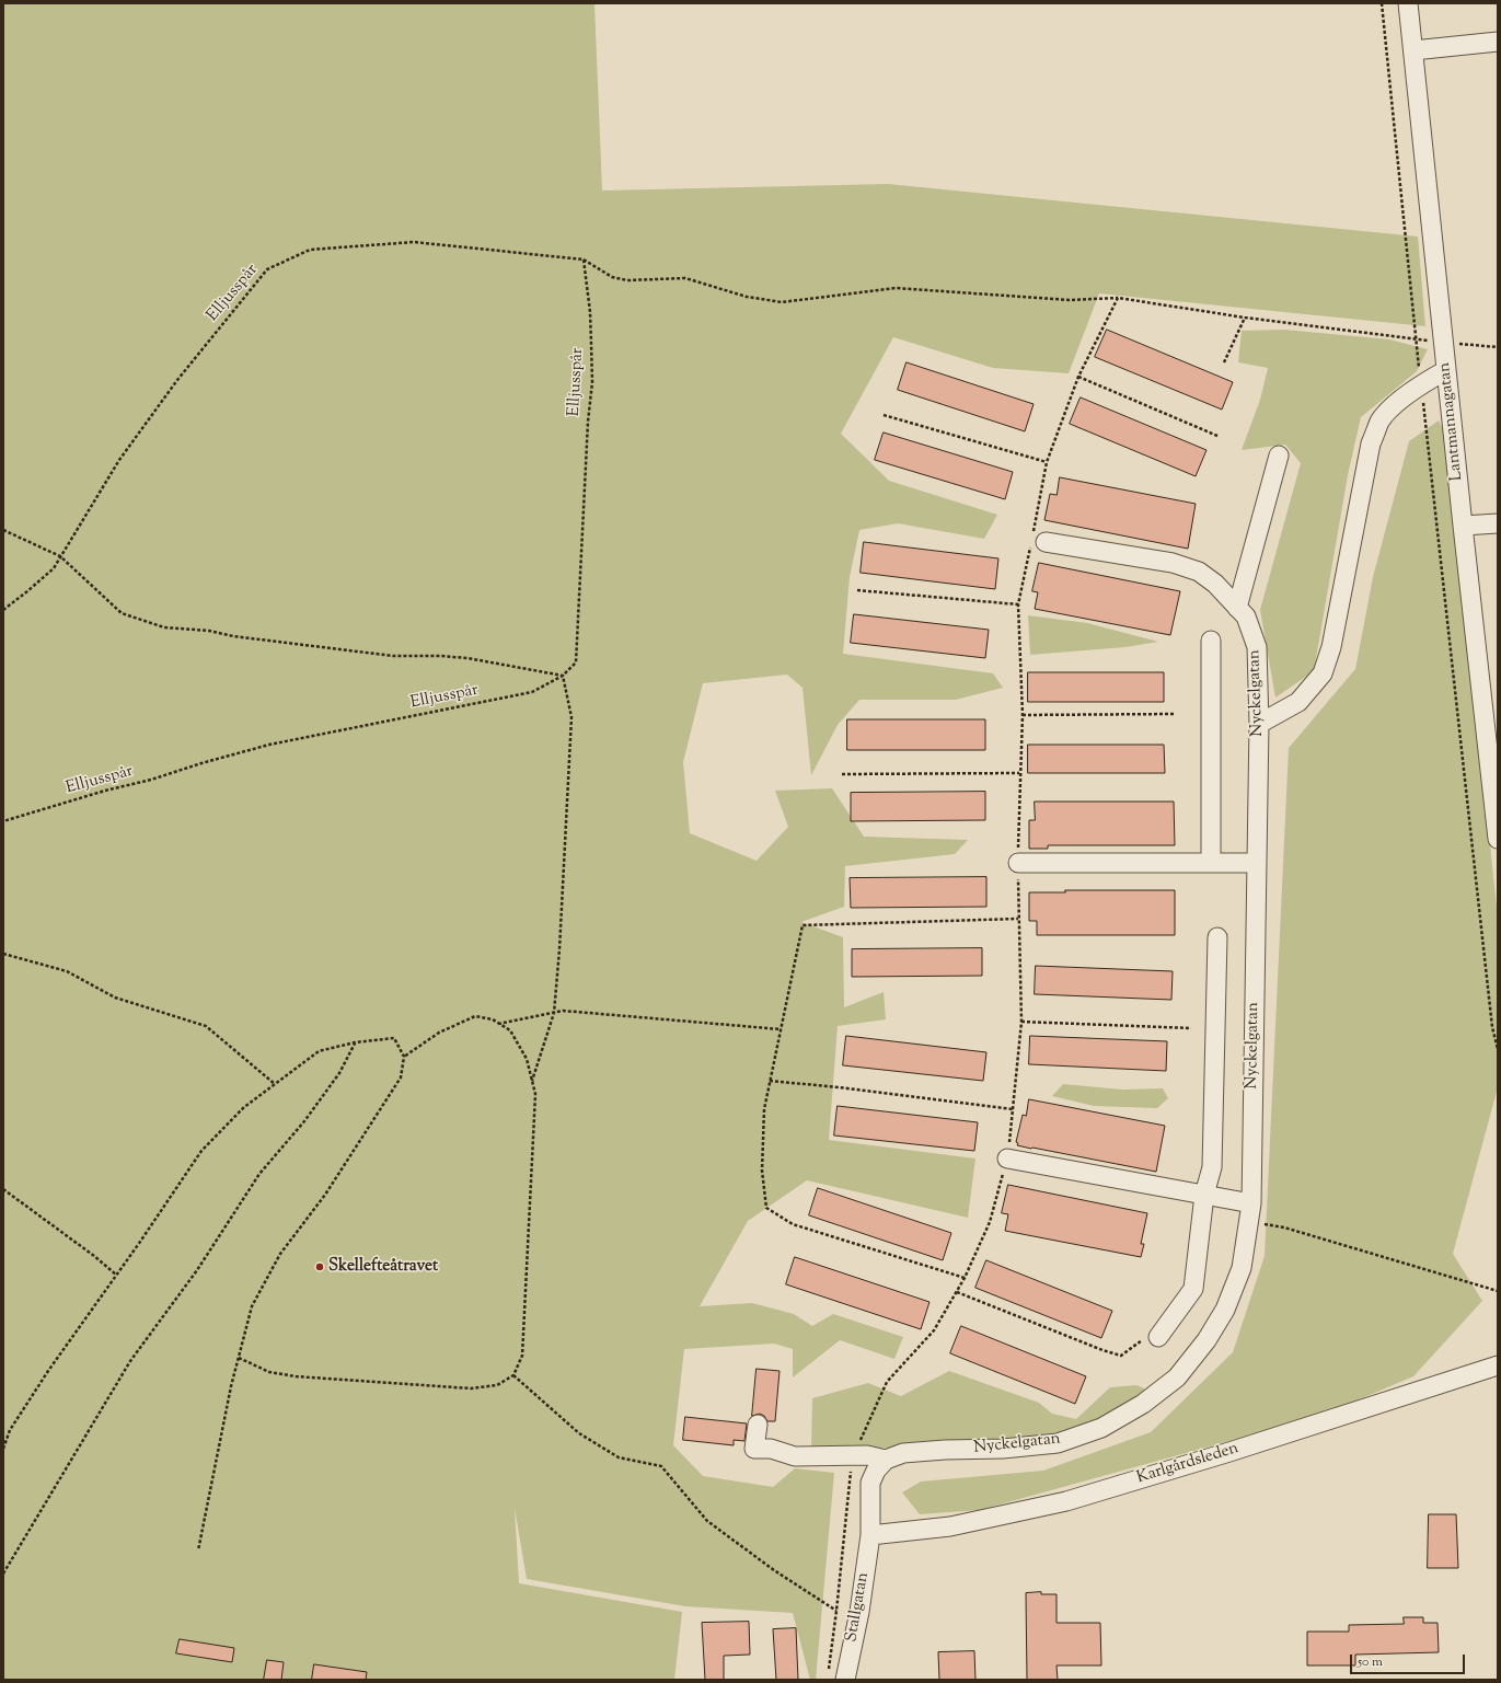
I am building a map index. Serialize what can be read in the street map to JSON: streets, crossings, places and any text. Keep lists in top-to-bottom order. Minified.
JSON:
{"streets":{"street":["Lantmannagatan","Nyckelgatan","Karlgårdsleden","Stallgatan"],"path":["Elljusspår"]},"crossings":[["Karlgårdsleden","Stallgatan"]],"places":["Skellefteåtravet"],"scale_bar":"50 m"}
